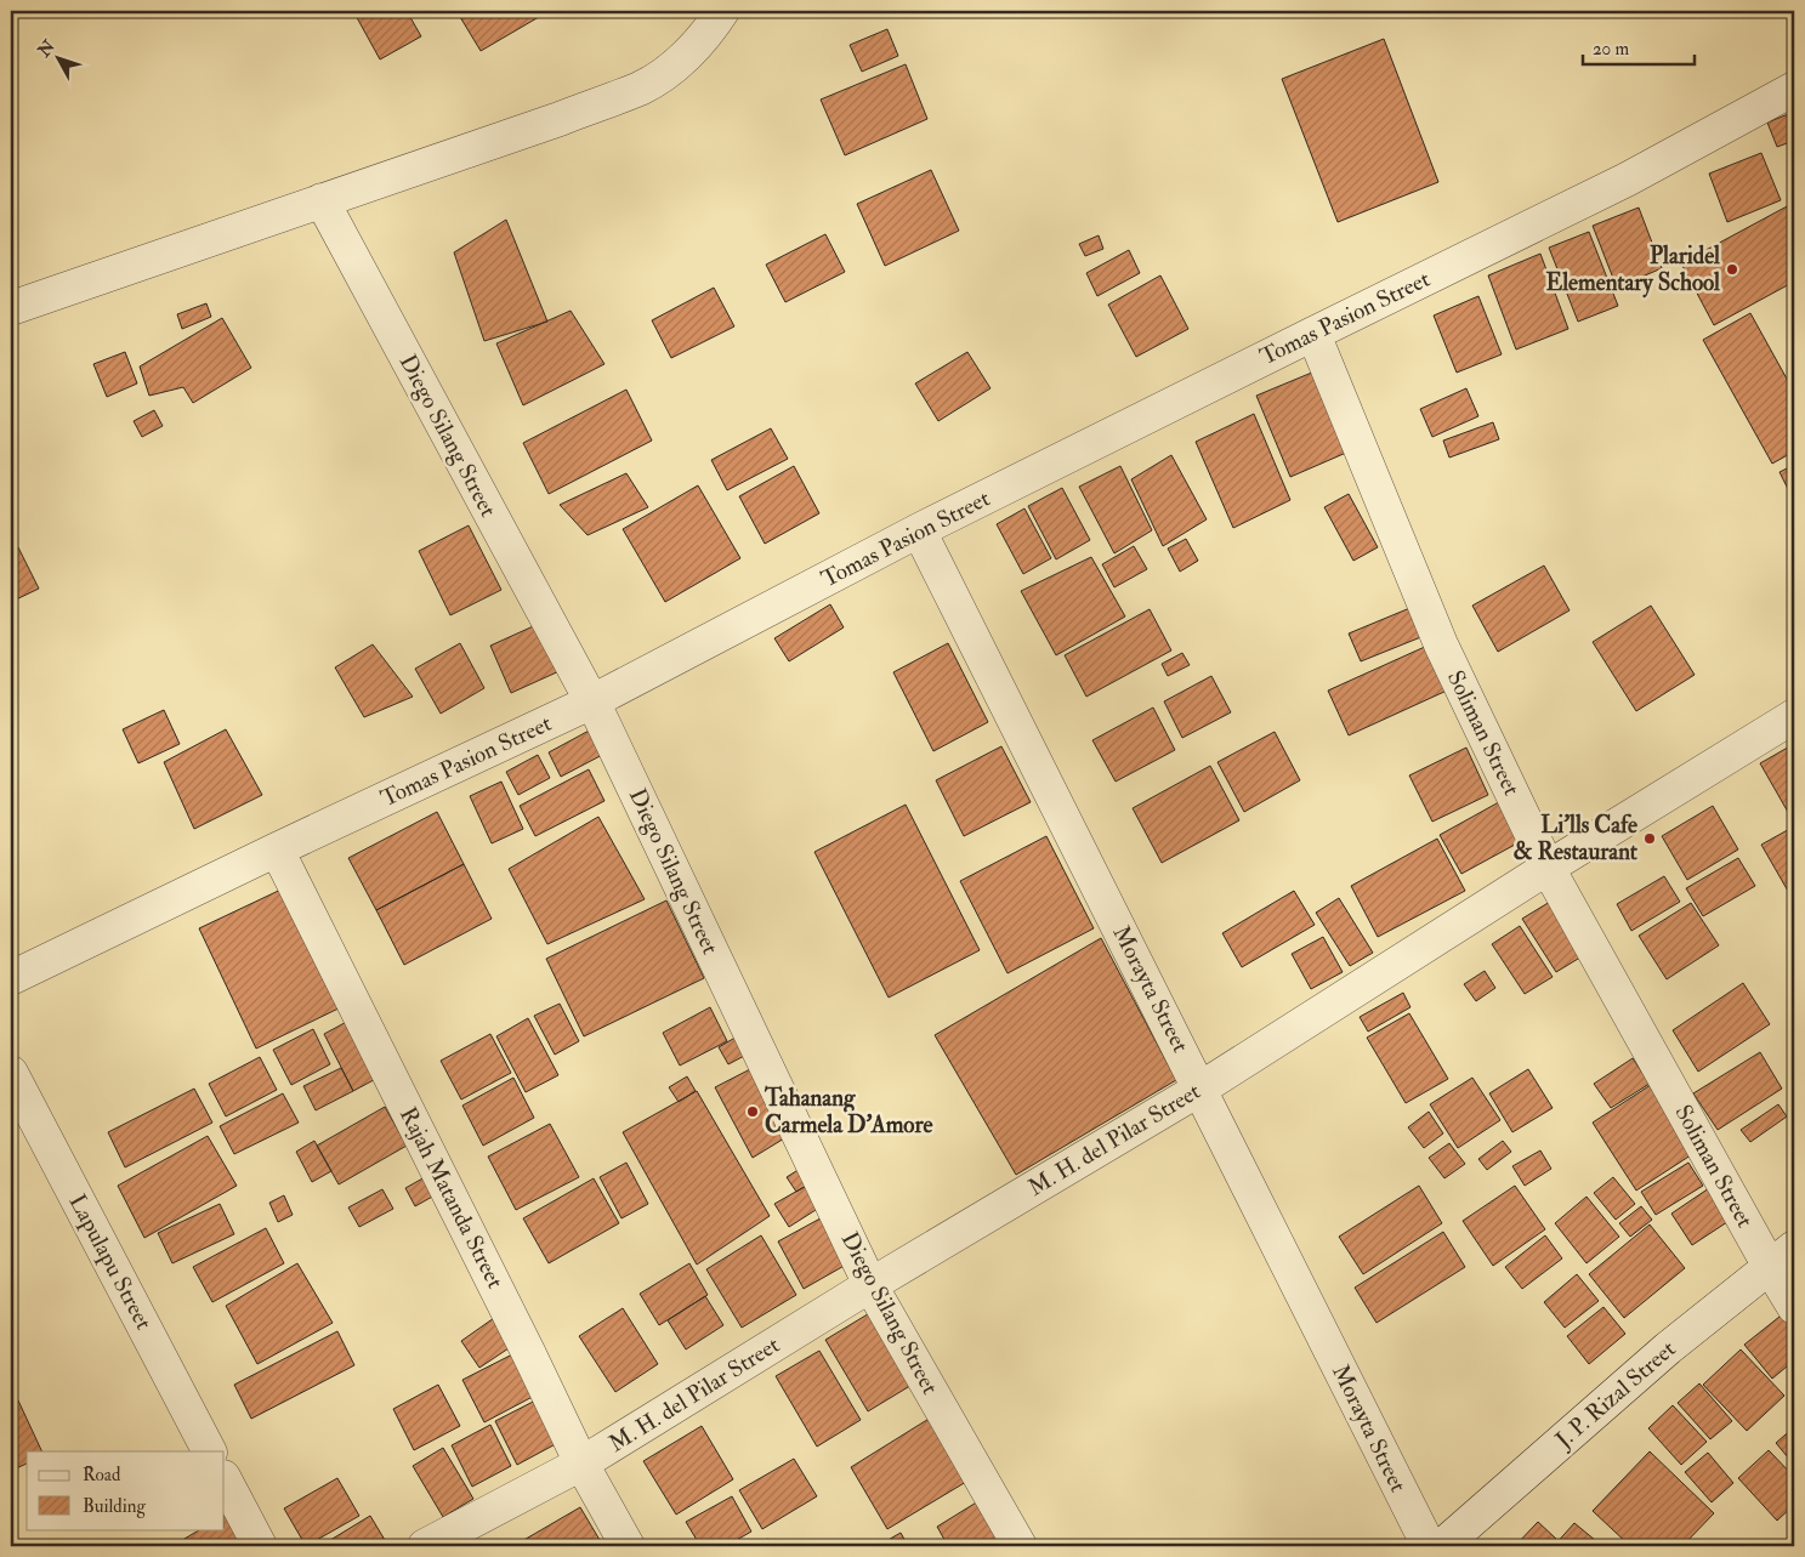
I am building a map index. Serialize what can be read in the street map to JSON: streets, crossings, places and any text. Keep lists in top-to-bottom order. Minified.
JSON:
{"streets":{"street":["Tomas Pasion Street","Diego Silang Street","Soliman Street","Morayta Street","M. H. del Pilar Street","Rajah Matanda Street","Lapulapu Street","J. P. Rizal Street"]},"crossings":[["Tomas Pasion Street","Diego Silang Street"],["Tomas Pasion Street","Soliman Street"],["Tomas Pasion Street","Morayta Street"],["Tomas Pasion Street","Rajah Matanda Street"],["Diego Silang Street","M. H. del Pilar Street"],["Soliman Street","M. H. del Pilar Street"],["Soliman Street","J. P. Rizal Street"],["Morayta Street","M. H. del Pilar Street"],["M. H. del Pilar Street","Rajah Matanda Street"]],"places":["Plaridel Elementary School","Li'lls Cafe & Restaurant","Tahanang Carmela D'Amore"],"legend":["Road","Building"],"scale_bar":"20 m","north":"top left"}
